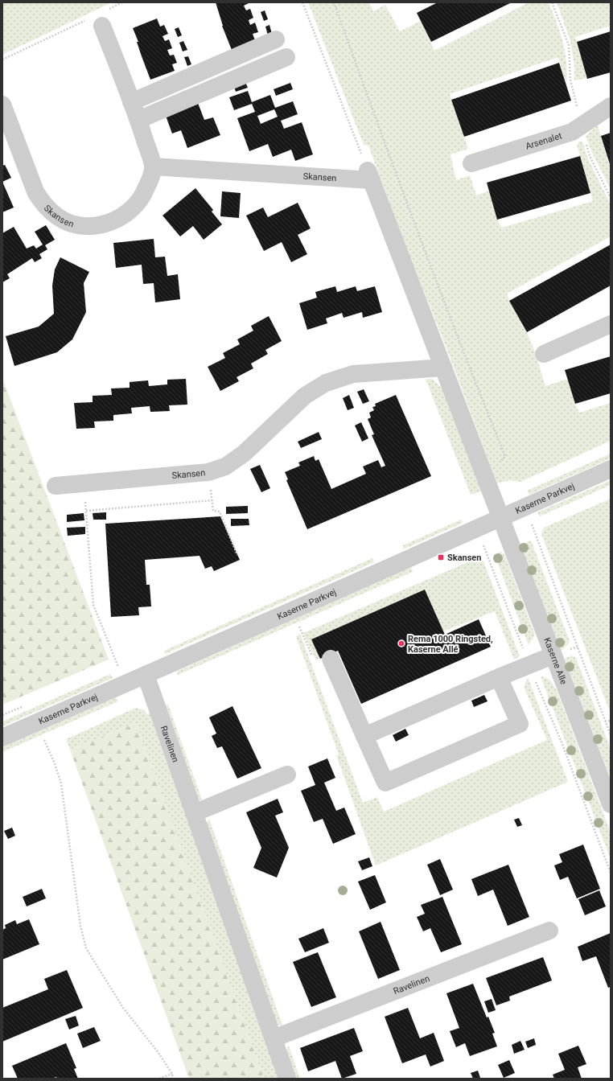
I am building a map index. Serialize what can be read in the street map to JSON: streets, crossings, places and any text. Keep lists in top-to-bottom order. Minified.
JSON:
{"streets":{"street":["Arsenalet","Skansen","Kaserne Parkvej","Kaserne Alle","Ravelinen"]},"crossings":[["Kaserne Parkvej","Kaserne Alle"],["Kaserne Parkvej","Ravelinen"]],"places":{"transit":["Skansen"],"other":["Rema 1000 Ringsted, Kaserne Allé"]}}
